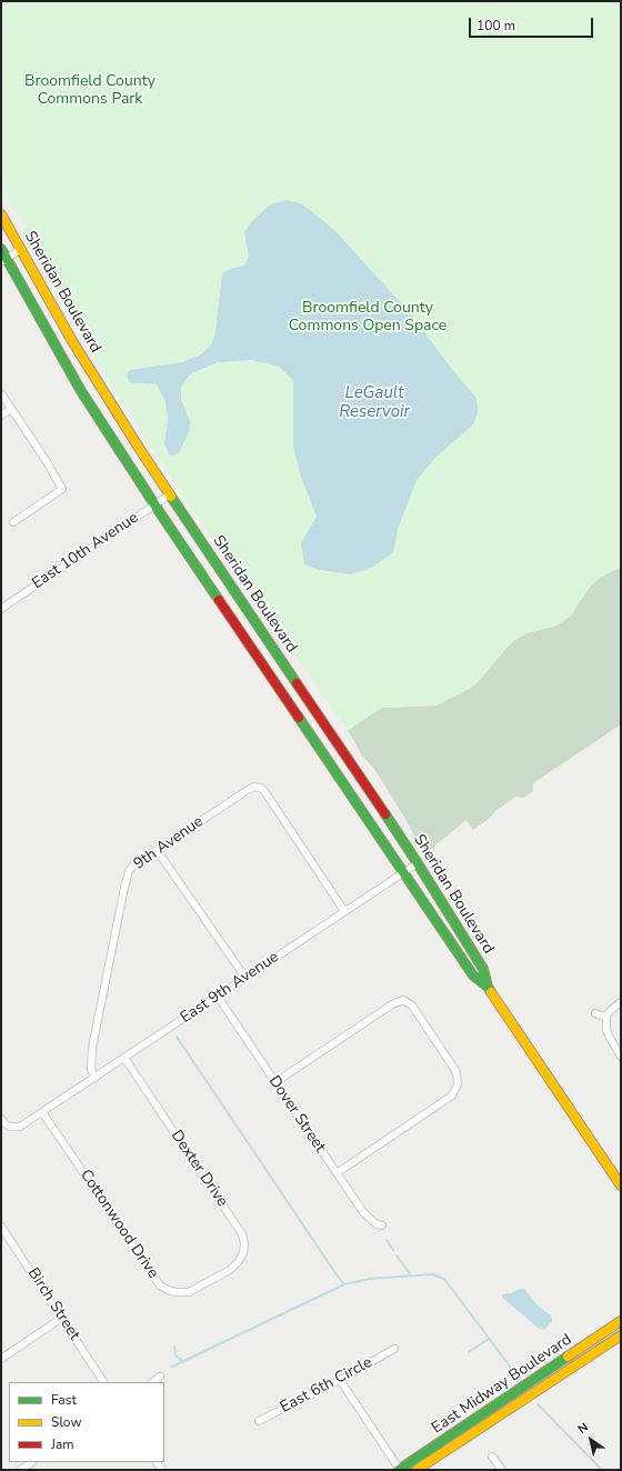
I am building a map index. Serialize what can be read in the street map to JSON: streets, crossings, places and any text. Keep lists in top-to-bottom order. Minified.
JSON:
{"streets":{"main road":["Sheridan Boulevard","East Midway Boulevard"],"street":["East 10th Avenue","9th Avenue","East 9th Avenue","Dover Street","Dexter Drive","Cottonwood Drive","Birch Street","East 6th Circle"]},"crossings":[["Sheridan Boulevard","East 10th Avenue"],["Sheridan Boulevard","East 9th Avenue"],["9th Avenue","East 9th Avenue"],["East 9th Avenue","Dover Street"],["East 9th Avenue","Dexter Drive"],["East 9th Avenue","Cottonwood Drive"],["Dexter Drive","Cottonwood Drive"]],"water":["LeGault Reservoir"],"parks":["Broomfield County Commons Park","Broomfield County Commons Open Space"],"legend":["Fast","Slow","Jam"],"scale_bar":"100 m","north":"top left"}
